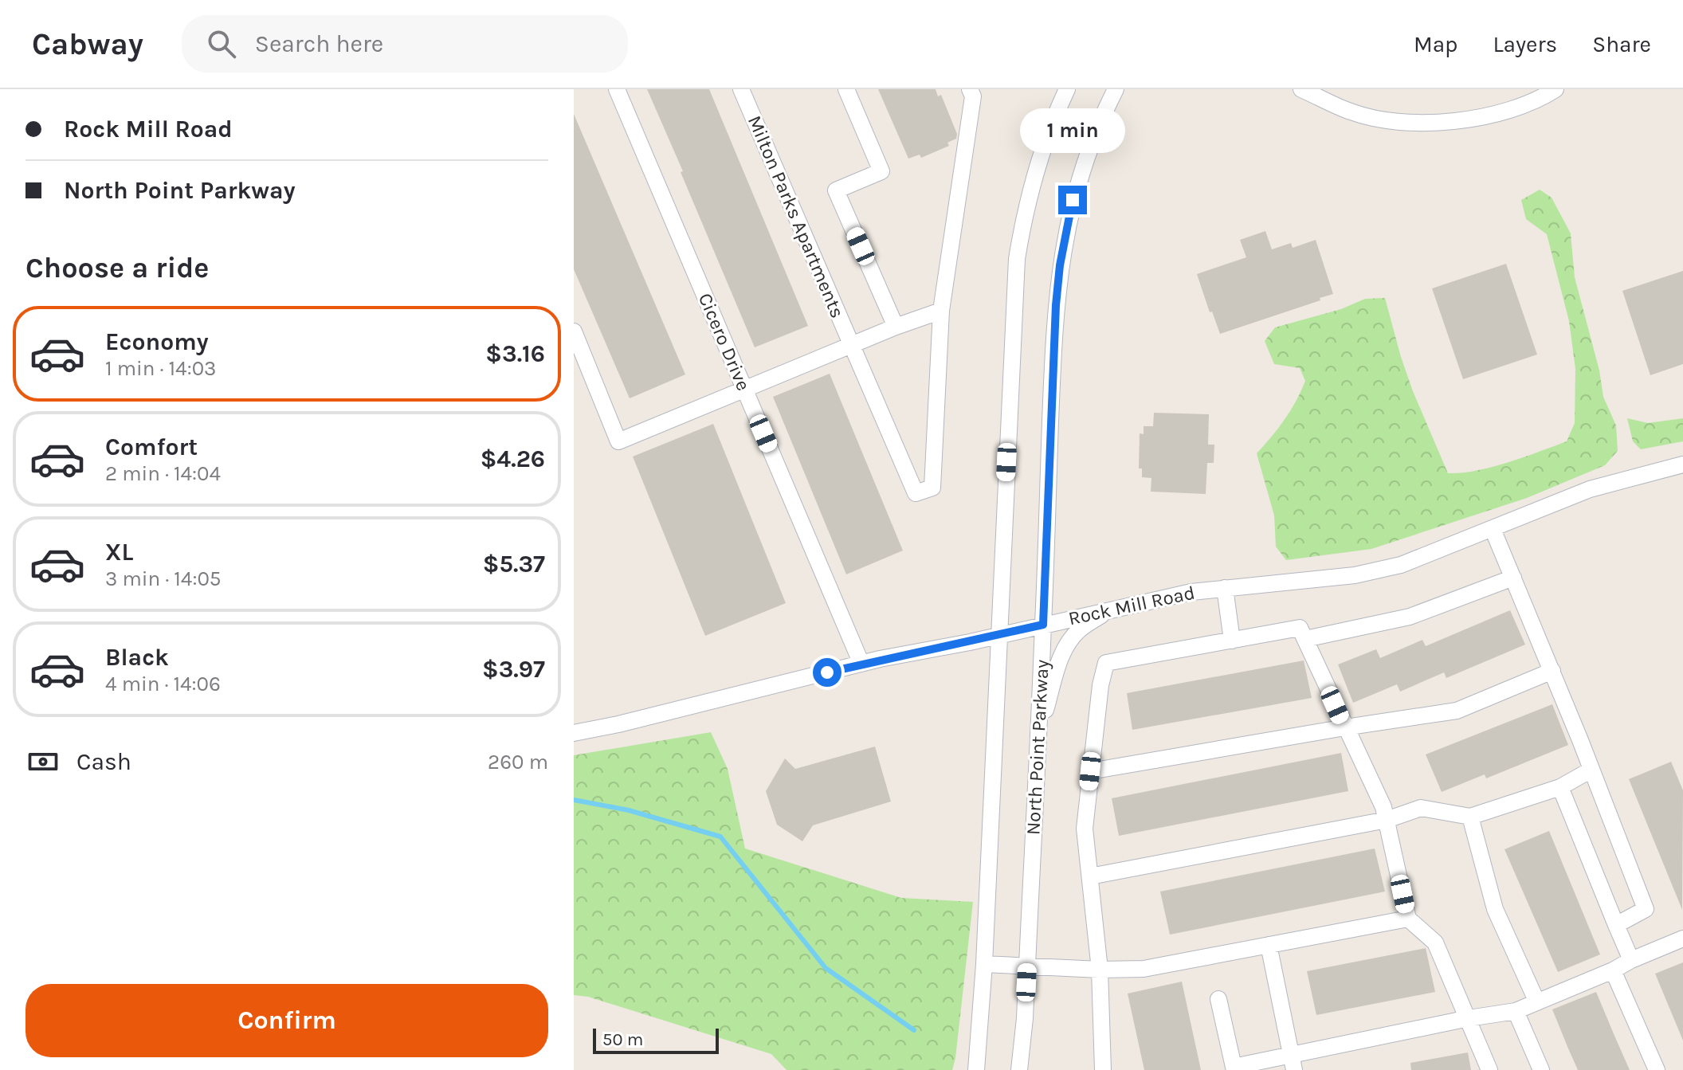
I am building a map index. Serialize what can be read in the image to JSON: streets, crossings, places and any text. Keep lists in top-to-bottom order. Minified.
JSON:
{"streets":{"street":["Milton Parks Apartments","Cicero Drive","Rock Mill Road","North Point Parkway"]},"crossings":[["Cicero Drive","Rock Mill Road"],["Rock Mill Road","North Point Parkway"]],"scale_bar":"50 m","page":{"header":"Cabway","search":"Search here","nav":["Map","Layers","Share"],"banner":["Rock Mill Road","North Point Parkway"],"bubble":"1 min","heading":"Choose a ride","list":[{"name":"Economy","note":"1 min · 14:03","value":"$3.16"},{"name":"Comfort","note":"2 min · 14:04","value":"$4.26"},{"name":"XL","note":"3 min · 14:05","value":"$5.37"},{"name":"Black","note":"4 min · 14:06","value":"$3.97"}],"pay":["Cash","260 m"],"buttons":"Confirm","scale":"50 m"}}
